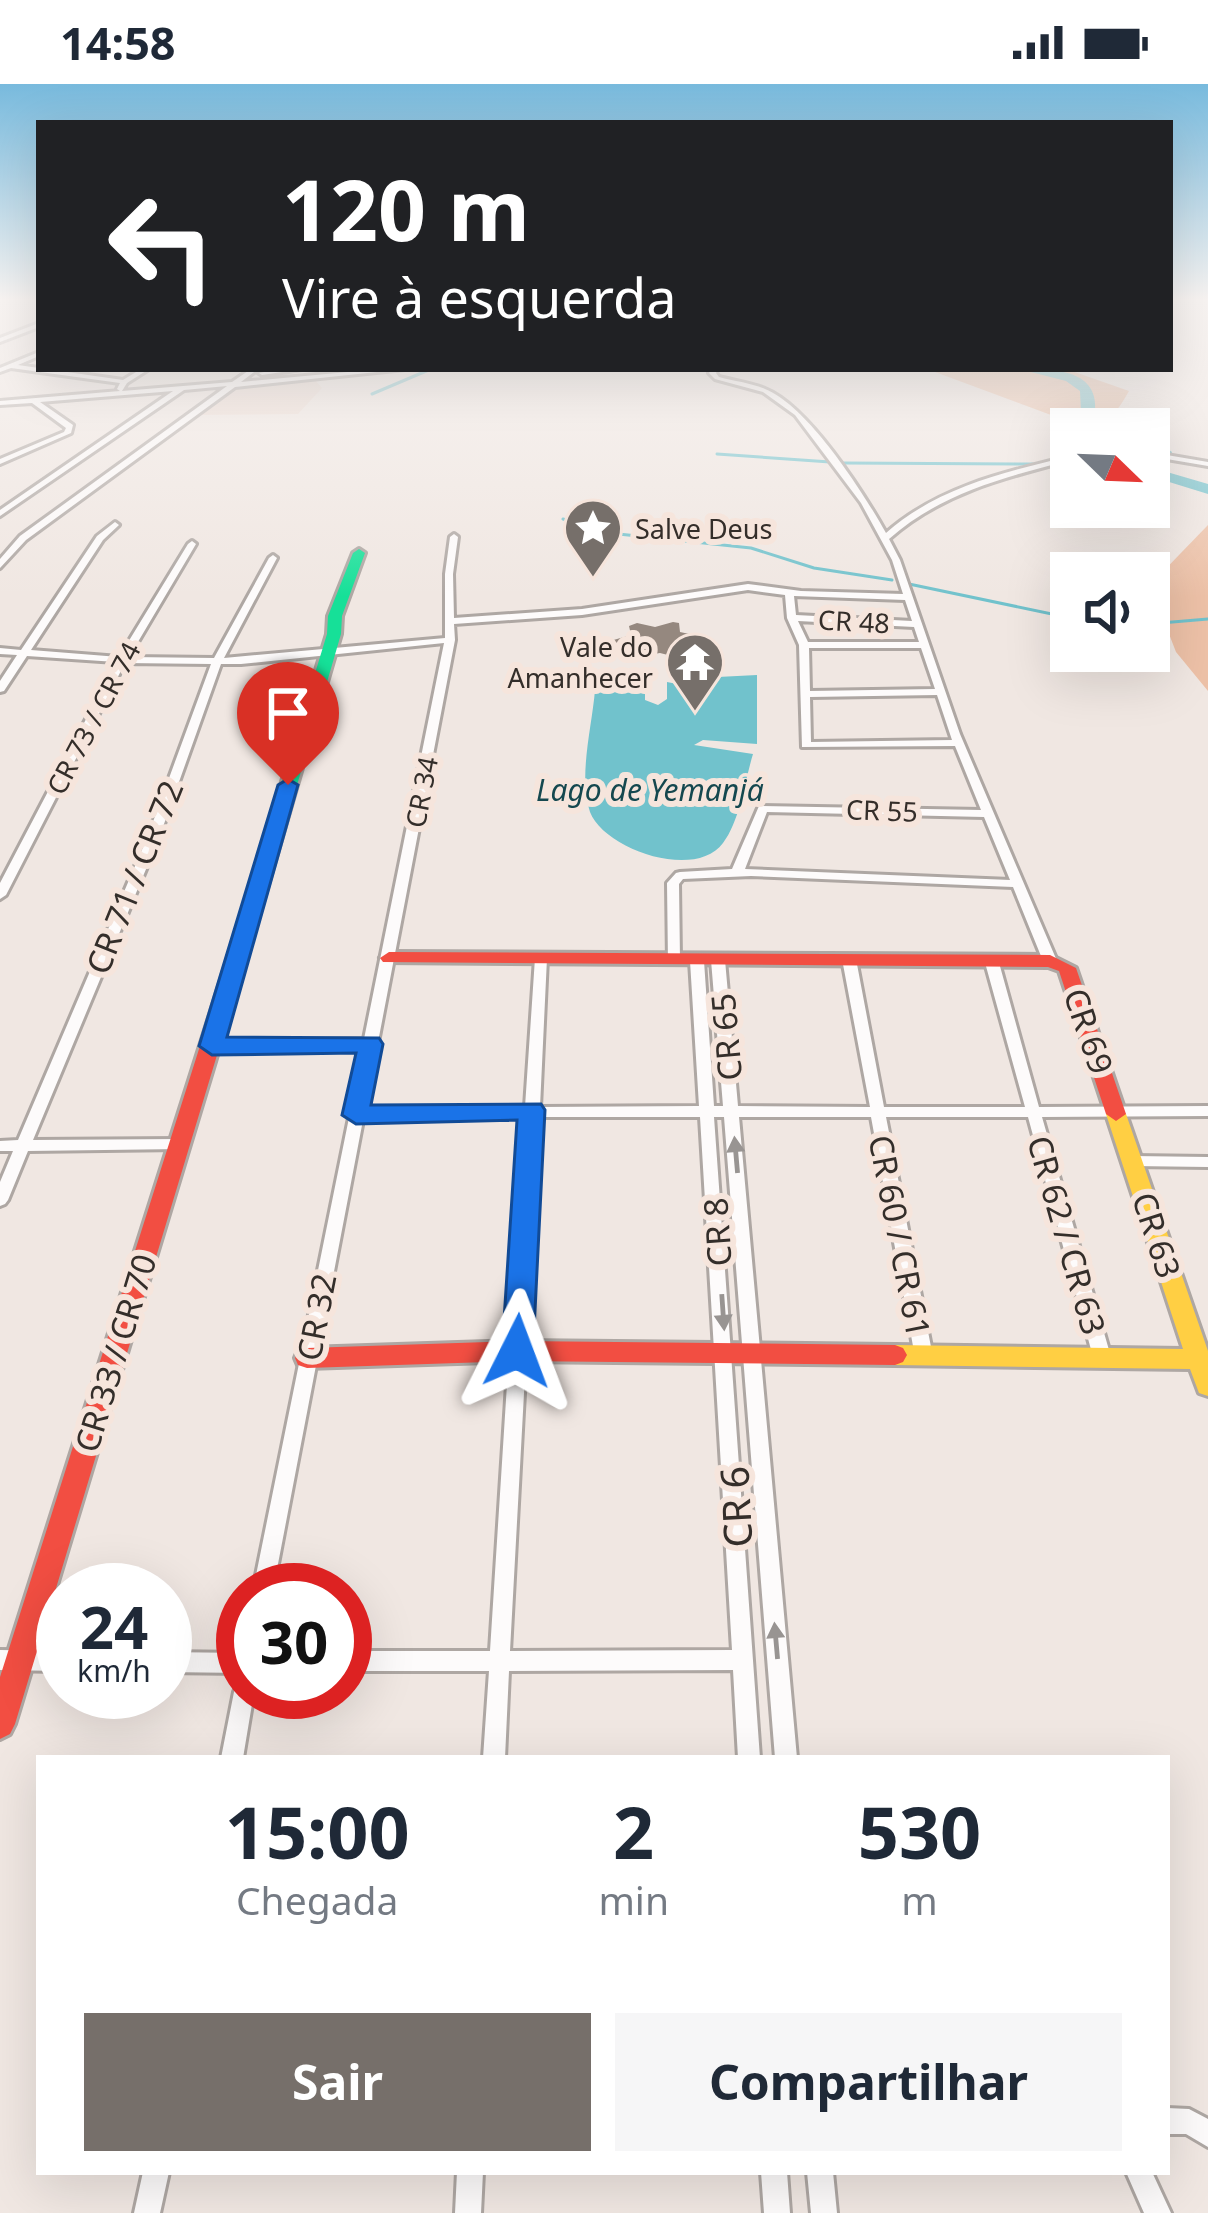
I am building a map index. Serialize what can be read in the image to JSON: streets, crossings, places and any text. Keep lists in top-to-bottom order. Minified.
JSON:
{"streets":{"street":["CR 48","CR 73 / CR 74","CR 34","CR 55","CR 71 / CR 72","CR 69","CR 65","CR 8","CR 62 / CR 63","CR 63","CR 60 / CR 61","CR 32","CR 33 / CR 70","CR 6"]},"crossings":[["CR 34","CR 32"],["CR 69","CR 63"],["CR 65","CR 8"],["CR 8","CR 6"]],"one_way":["CR 65","CR 8"],"water":["Lago de Yemanjá"],"places":{"place":["Salve Deus"],"temple":["Vale do Amanhecer"]},"north":"bottom right","page":{"status":"14:58","turn":["120 m","Vire à esquerda"],"speed":"24 km/h","limit":"30","eta":["15:00","Chegada","2","min","530","m"],"buttons":["Sair","Compartilhar"]}}
